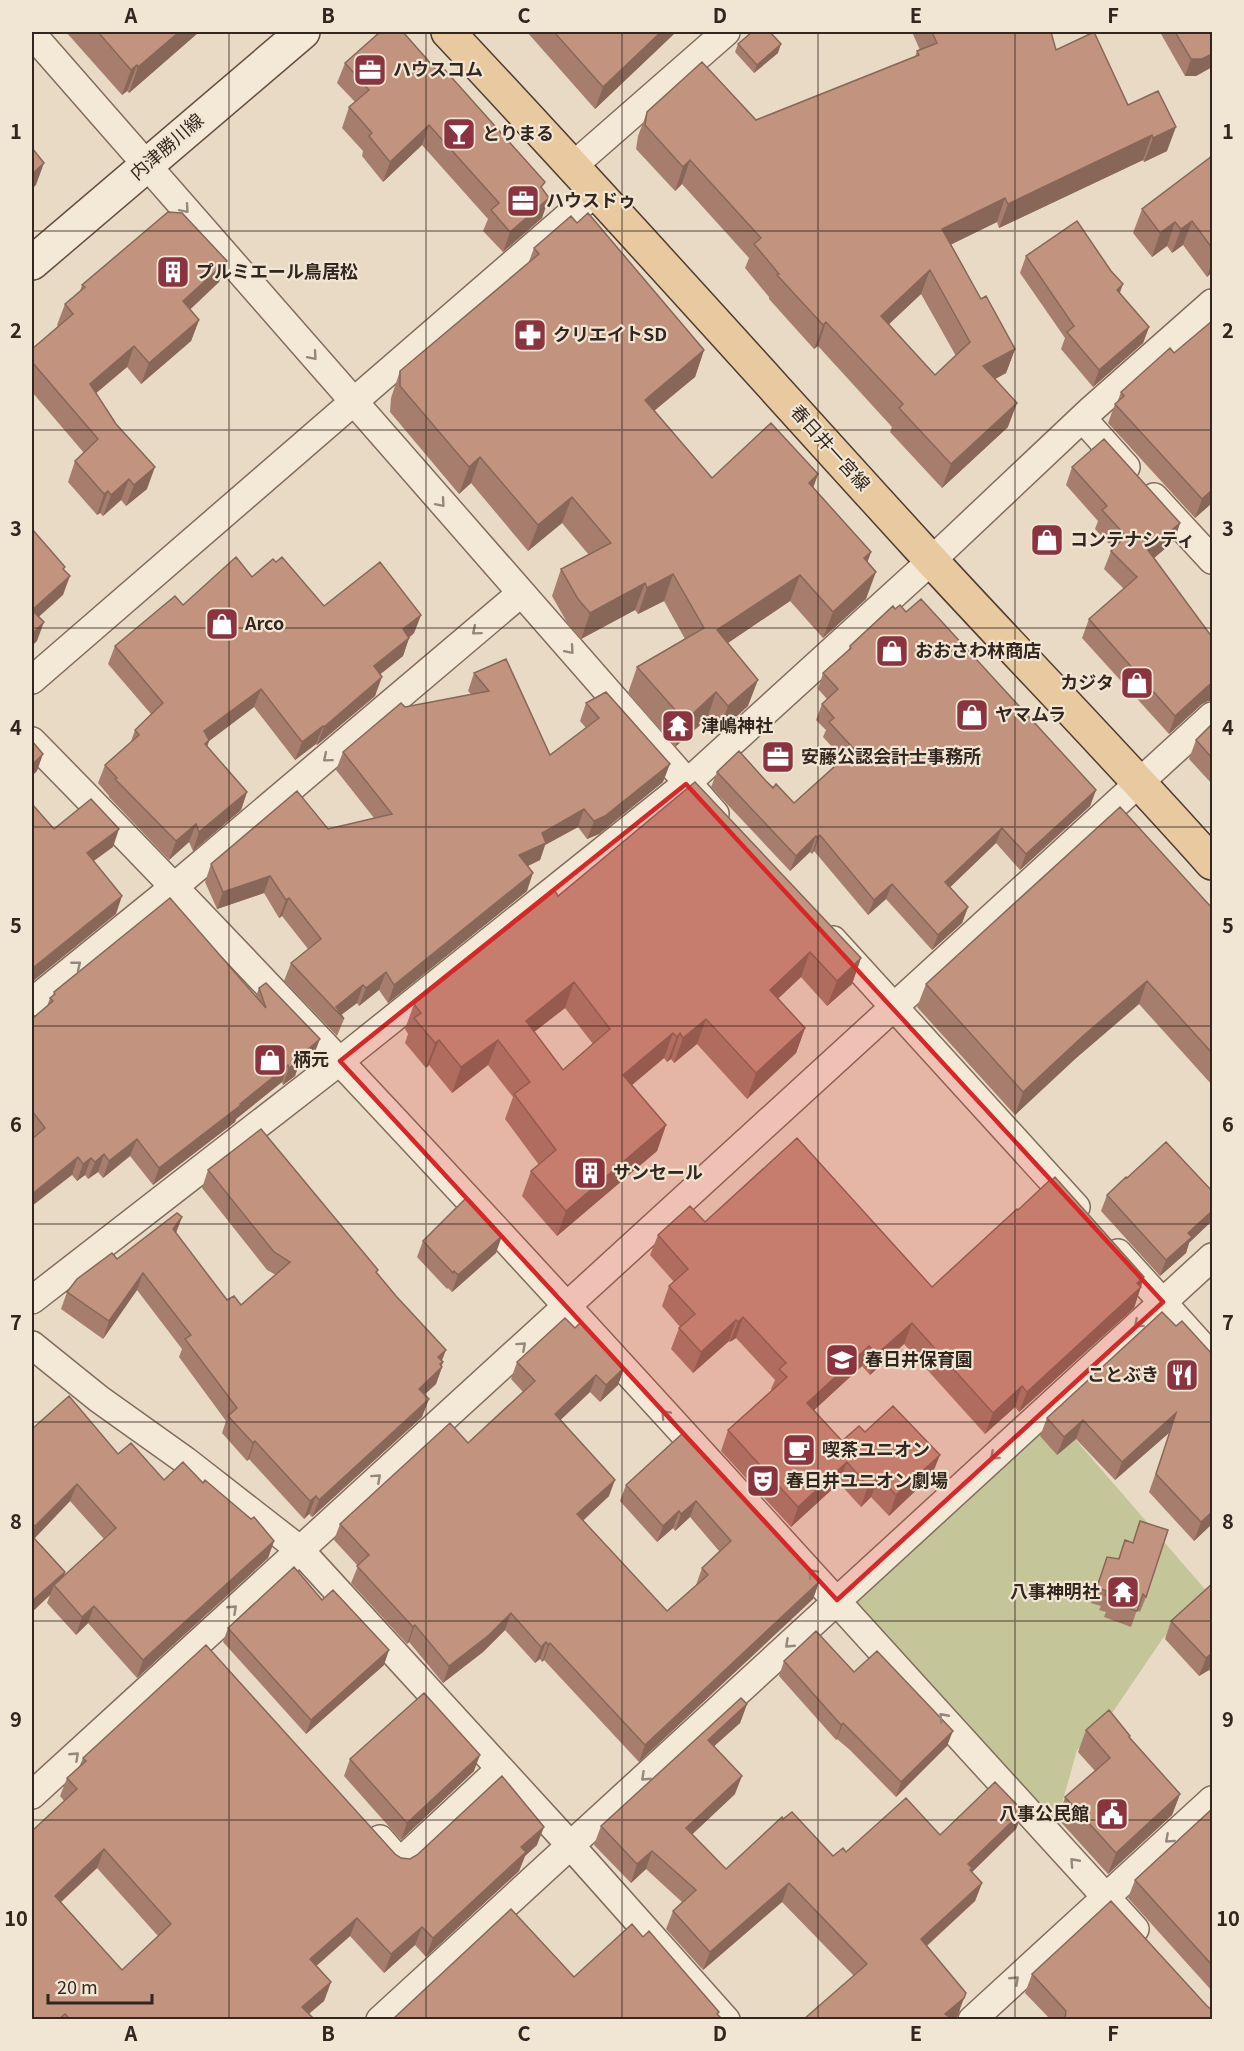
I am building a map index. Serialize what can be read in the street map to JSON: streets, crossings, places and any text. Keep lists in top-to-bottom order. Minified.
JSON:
{"streets":{"main road":["内津勝川線","春日井一宮線"]},"places":{"office":["ハウスコム","ハウスドゥ","安藤公認会計士事務所"],"bar":["とりまる"],"building":["プルミエール鳥居松","サンセール"],"pharmacy":["クリエイトSD"],"shop":["コンテナシティ","Arco","おおさわ林商店","カジタ","ヤマムラ","柄元"],"temple":["津嶋神社","八事神明社"],"school or university":["春日井保育園"],"restaurant":["ことぶき"],"cafe":["喫茶ユニオン"],"theatre":["春日井ユニオン劇場"],"public building":["八事公民館"]},"scale_bar":"20 m","grid":{"columns":["A","B","C","D","E","F"],"rows":["1","2","3","4","5","6","7","8","9","10"]}}
